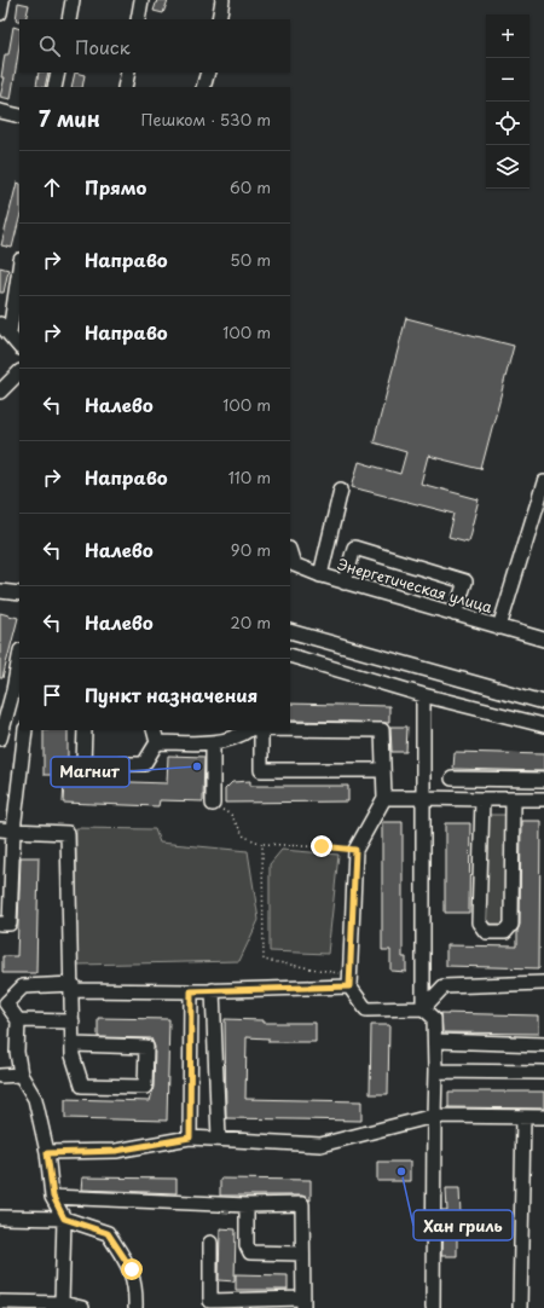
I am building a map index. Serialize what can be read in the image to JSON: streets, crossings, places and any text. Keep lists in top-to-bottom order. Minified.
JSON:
{"streets":{"street":["Энергетическая улица"]},"places":["Магнит","Хан гриль"],"page":{"map_buttons":["+","−"],"search":"Поиск","heading":["7 мин","Пешком · 530 m"],"list":[["Прямо","60 m"],["Направо","50 m"],["Направо","100 m"],["Налево","100 m"],["Направо","110 m"],["Налево","90 m"],["Налево","20 m"],"Пункт назначения"]}}
